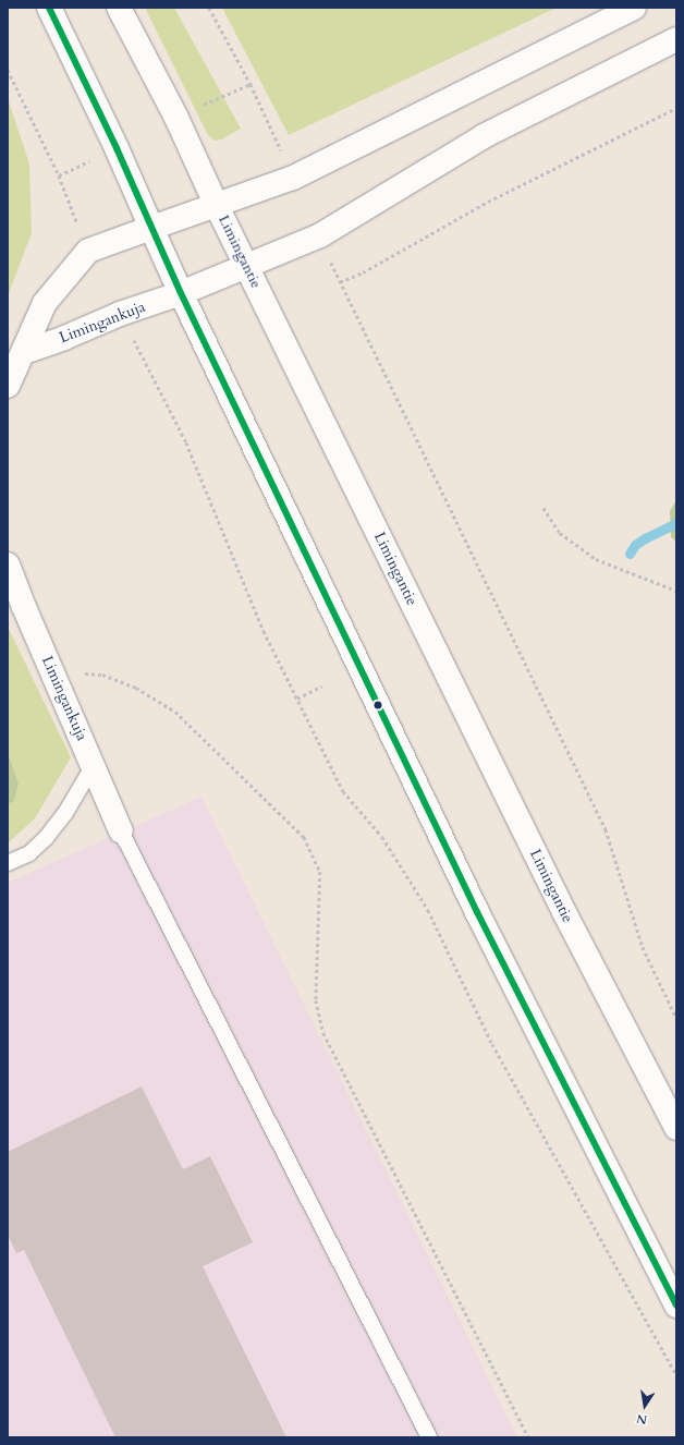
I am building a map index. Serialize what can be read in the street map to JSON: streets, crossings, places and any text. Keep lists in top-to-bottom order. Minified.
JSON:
{"streets":{"main road":["Limingantie","Limingankuja"]},"crossings":[["Limingantie","Limingankuja"]],"north":"bottom"}
